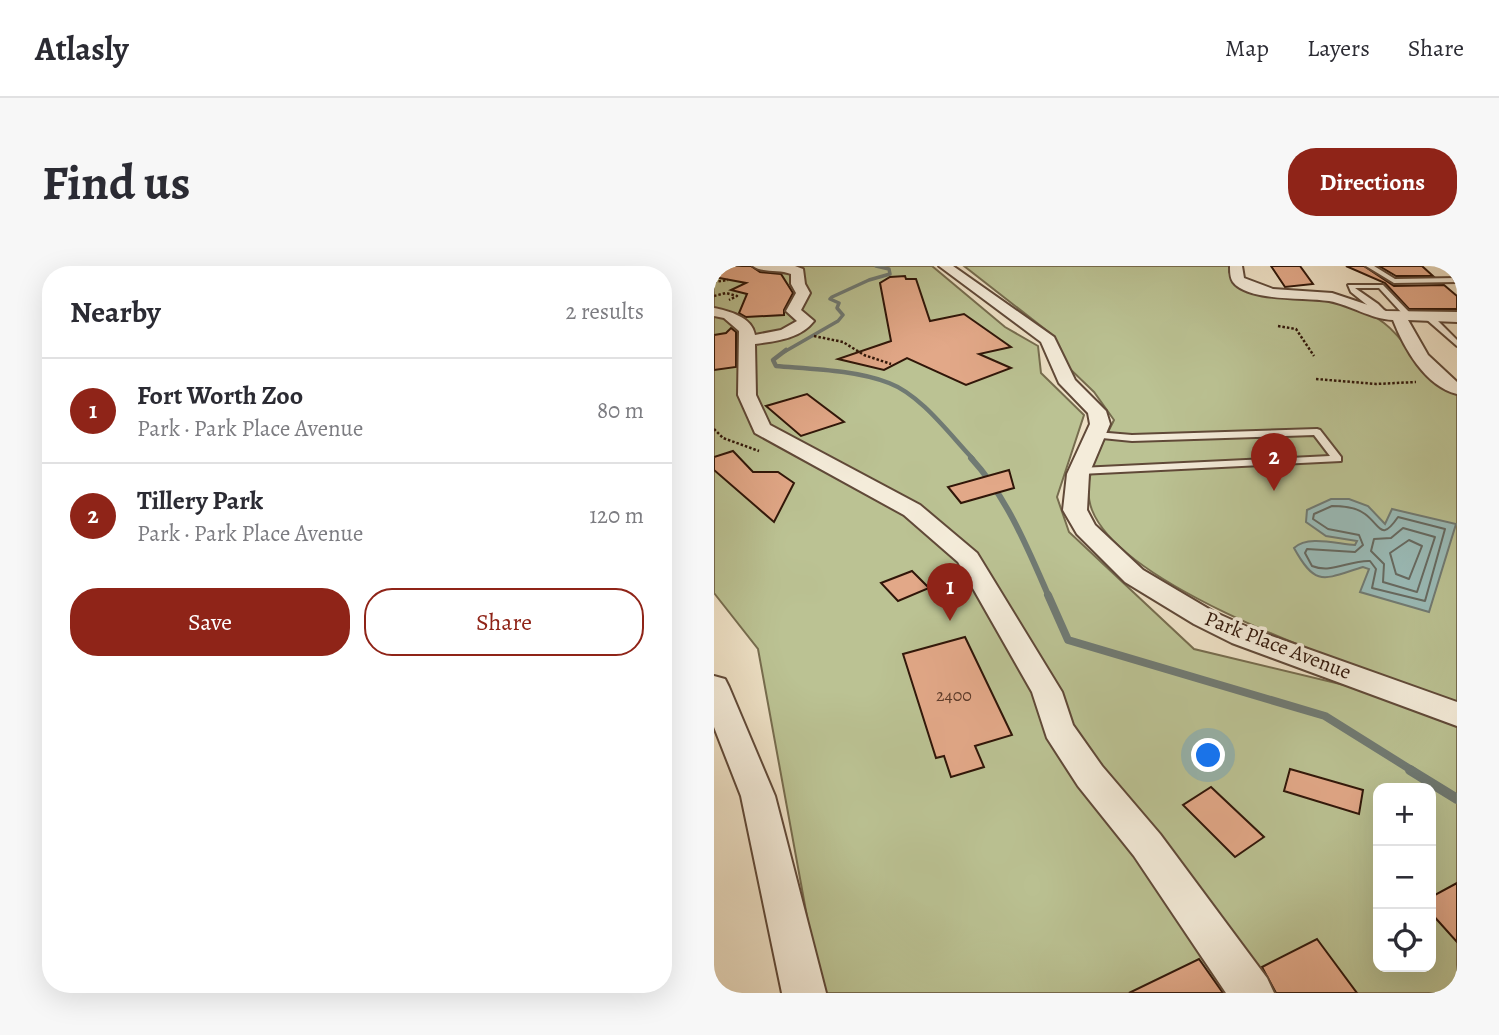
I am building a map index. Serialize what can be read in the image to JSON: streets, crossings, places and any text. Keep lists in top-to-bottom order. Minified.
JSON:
{"streets":{"street":["Park Place Avenue"]},"house_numbers":["2400"],"page":{"header":"Atlasly","nav":["Map","Layers","Share"],"buttons":["Directions",["Save","Share"]],"title":"Find us","heading":["Nearby","2 results"],"list":[{"mark":"1","name":"Fort Worth Zoo","note":"Park · Park Place Avenue","value":"80 m"},{"mark":"2","name":"Tillery Park","note":"Park · Park Place Avenue","value":"120 m"}],"pins":["2","1"],"map_buttons":["+","−"]}}
